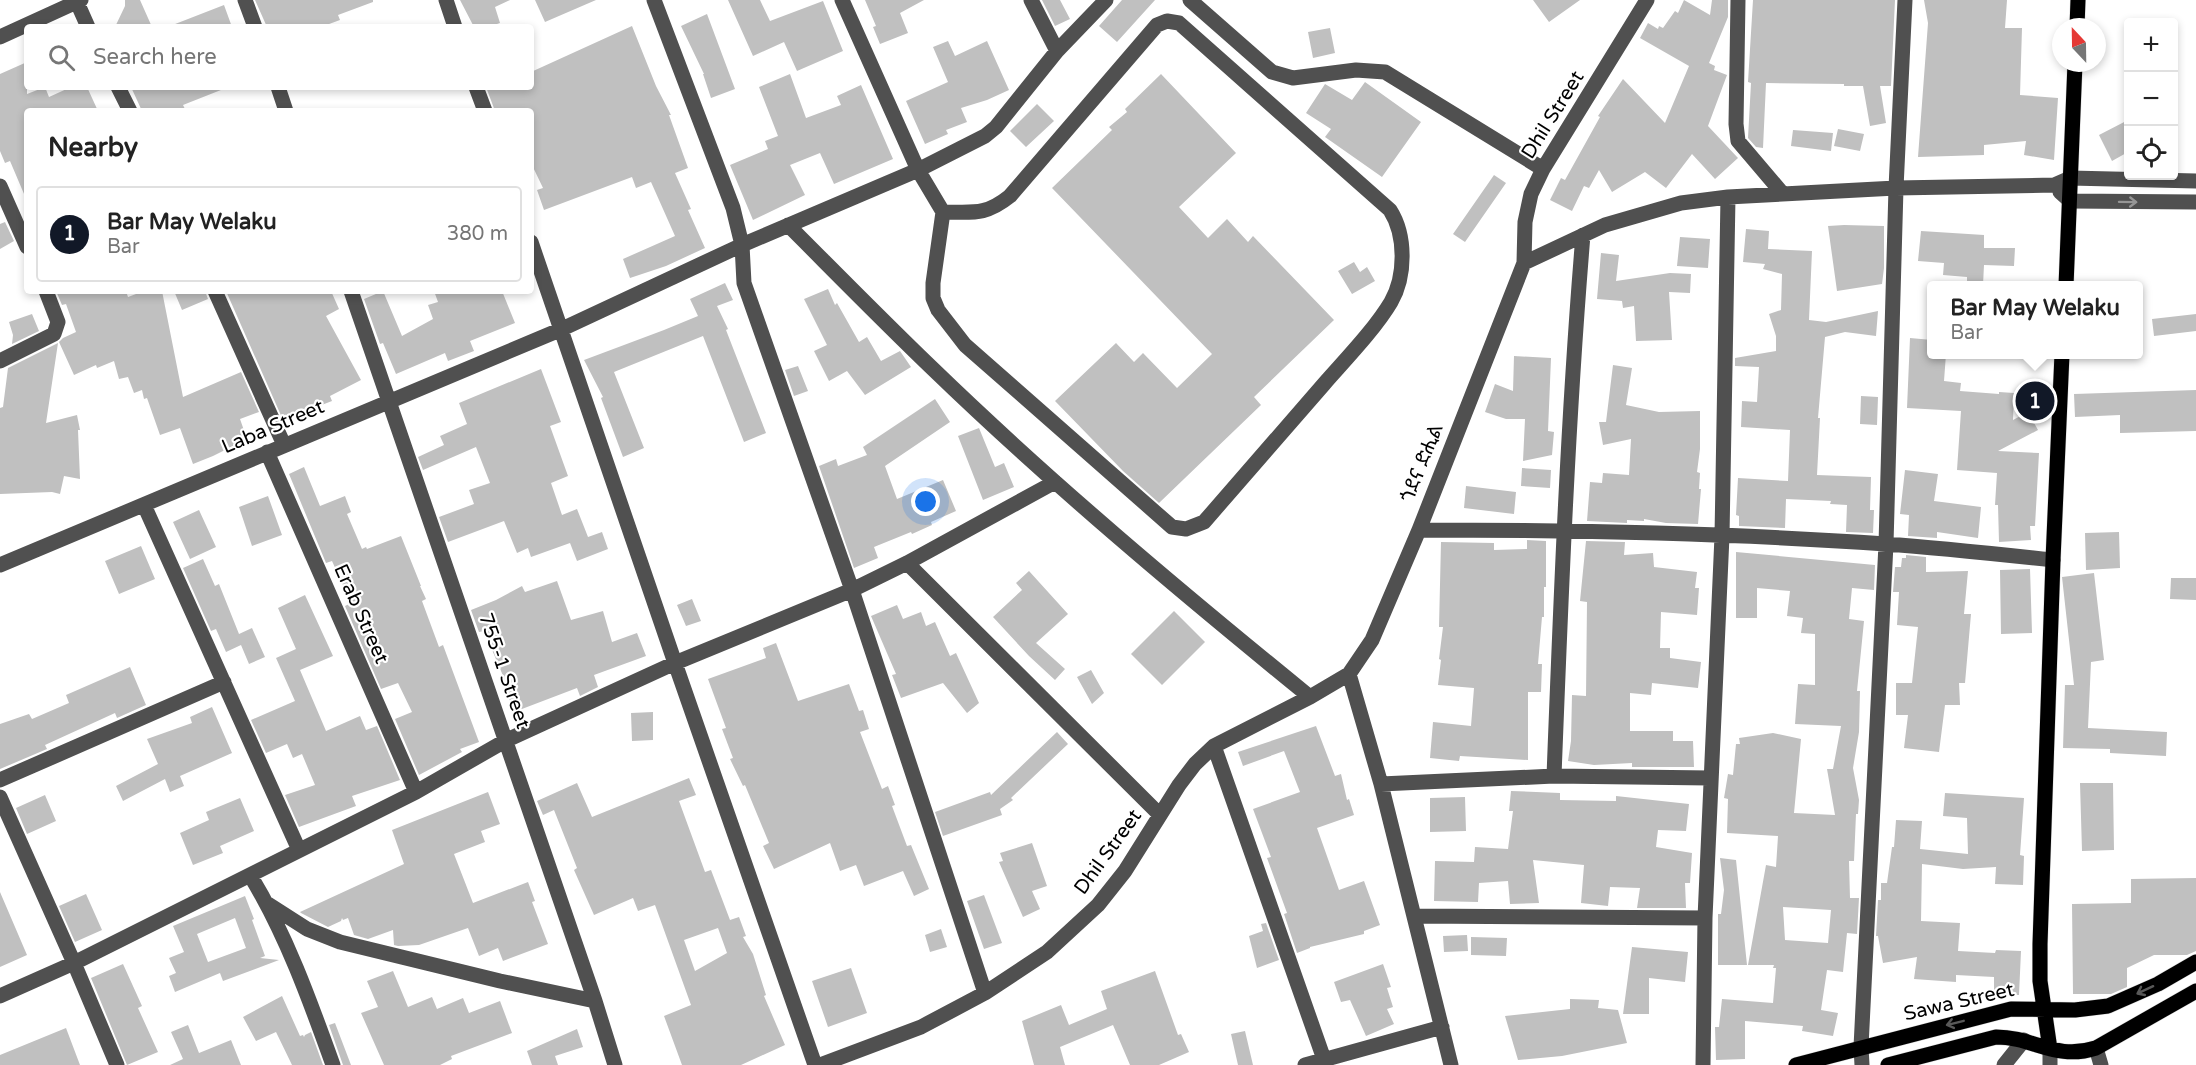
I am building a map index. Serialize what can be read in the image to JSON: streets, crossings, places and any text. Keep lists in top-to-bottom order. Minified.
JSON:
{"streets":{"main road":["Sawa Street"],"street":["Dhil Street","Laba Street","ጎደና ድሒል","Erab Street","755-1 Street"]},"crossings":[["Dhil Street","ጎደና ድሒል"],["Laba Street","Erab Street"],["Laba Street","755-1 Street"]],"north":"top","page":{"map_buttons":["+","−"],"search":"Search here","heading":"Nearby","list":[{"mark":"1","name":"Bar May Welaku","note":"Bar","value":"380 m"}],"popup":["Bar May Welaku","Bar"],"pins":"1"}}
